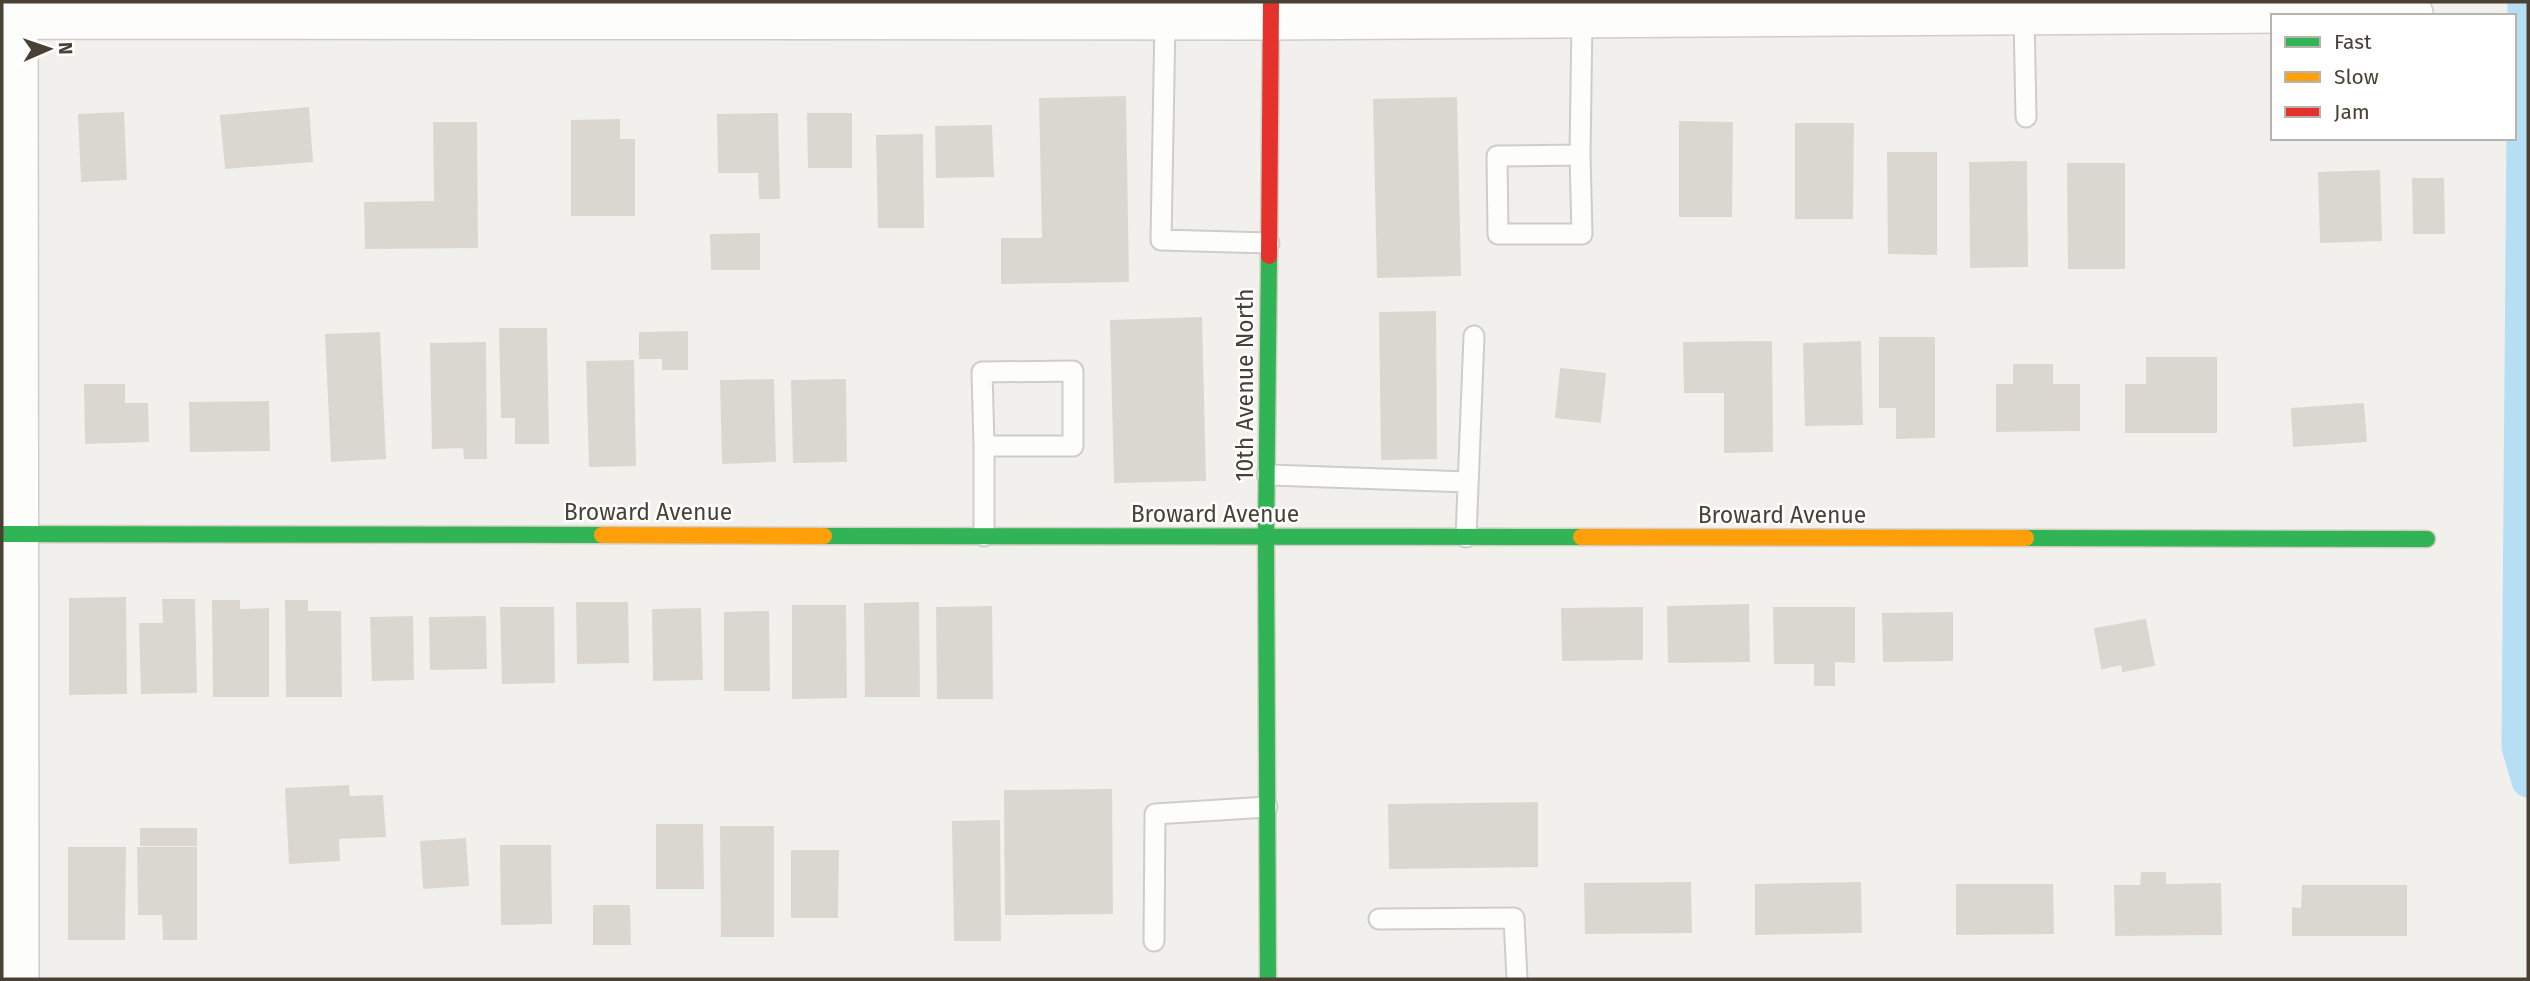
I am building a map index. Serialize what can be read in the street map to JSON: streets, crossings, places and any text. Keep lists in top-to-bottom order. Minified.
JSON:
{"streets":{"street":["10th Avenue North","Broward Avenue"]},"crossings":[["10th Avenue North","Broward Avenue"]],"legend":["Fast","Slow","Jam"],"north":"right"}
